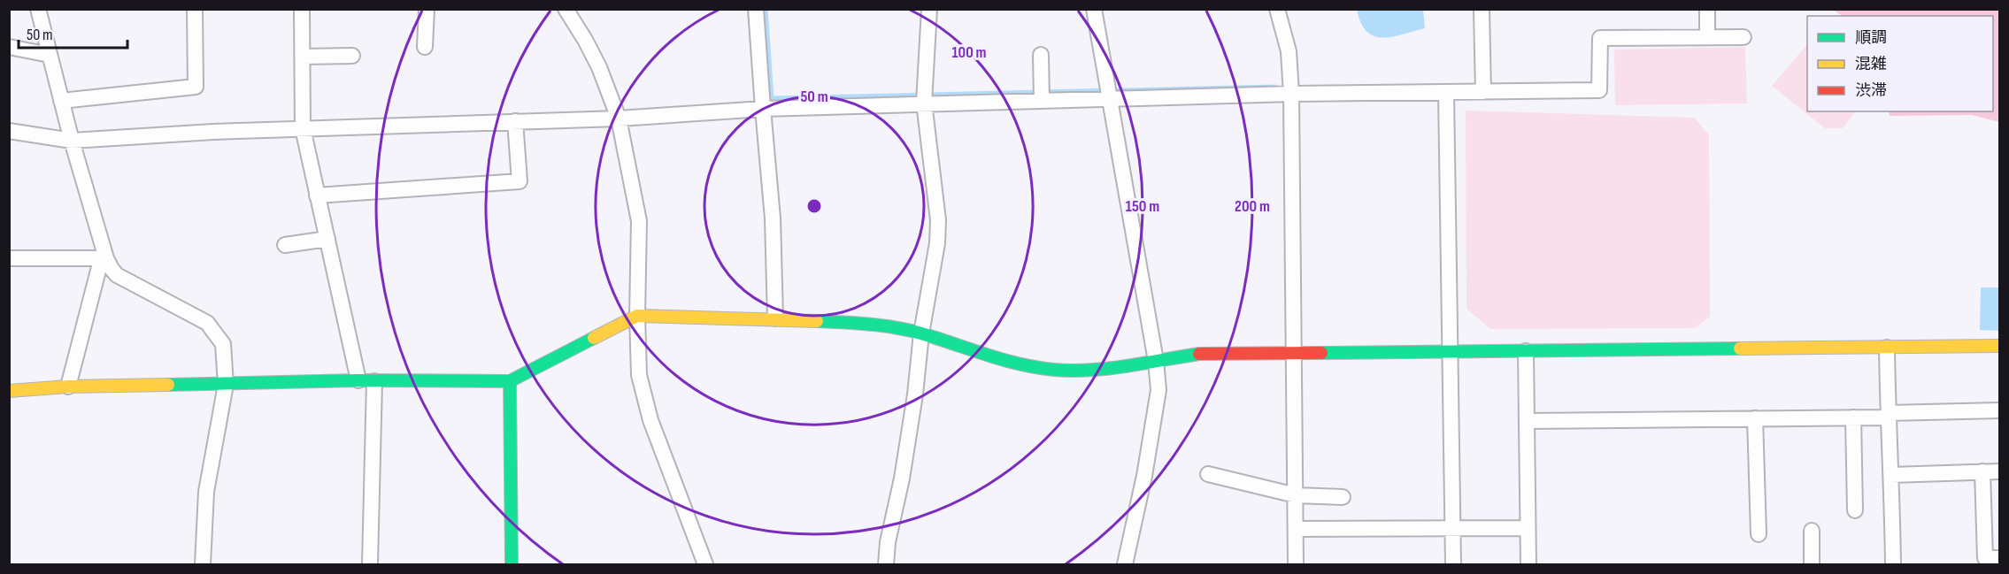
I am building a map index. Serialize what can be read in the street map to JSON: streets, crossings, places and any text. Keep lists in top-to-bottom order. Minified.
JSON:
{"legend":["順調","混雑","渋滞"],"scale_bar":"50 m","rings":["100 m","50 m","150 m","200 m"]}
